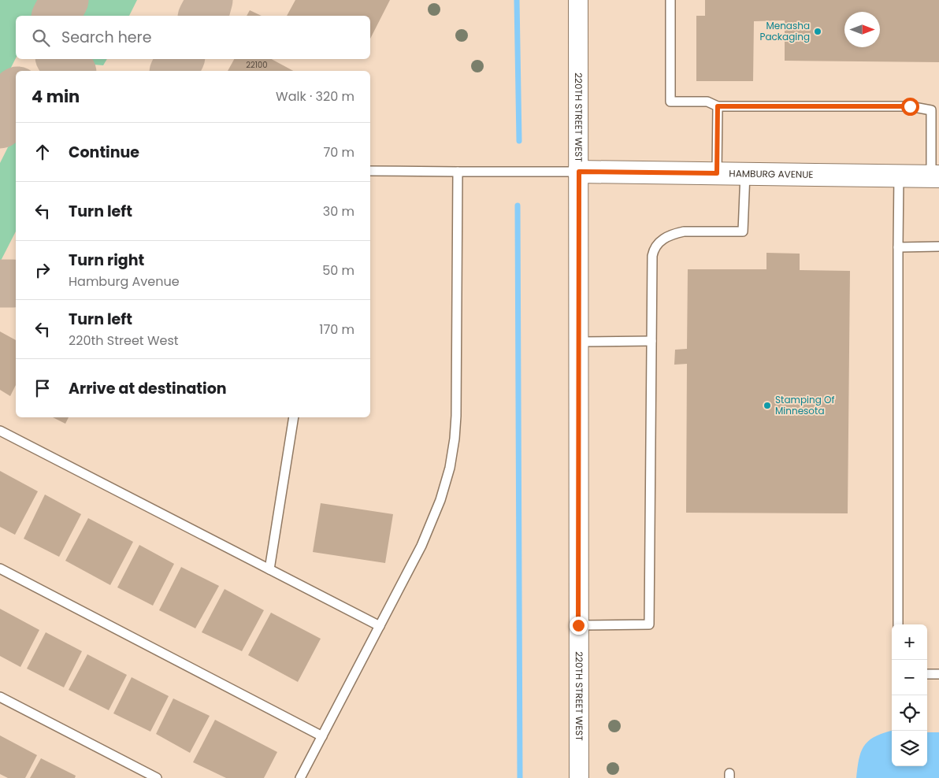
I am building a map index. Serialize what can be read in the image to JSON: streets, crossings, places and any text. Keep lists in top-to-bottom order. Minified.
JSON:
{"streets":{"street":["220TH STREET WEST","HAMBURG AVENUE"]},"crossings":[["220TH STREET WEST","HAMBURG AVENUE"]],"places":["Menasha Packaging","Stamping Of Minnesota"],"house_numbers":["22100"],"north":"right","page":{"search":"Search here","heading":["4 min","Walk · 320 m"],"list":[["Continue","70 m"],["Turn left","30 m"],["Turn right","Hamburg Avenue","50 m"],["Turn left","220th Street West","170 m"],"Arrive at destination"],"map_buttons":["+","−"]}}
